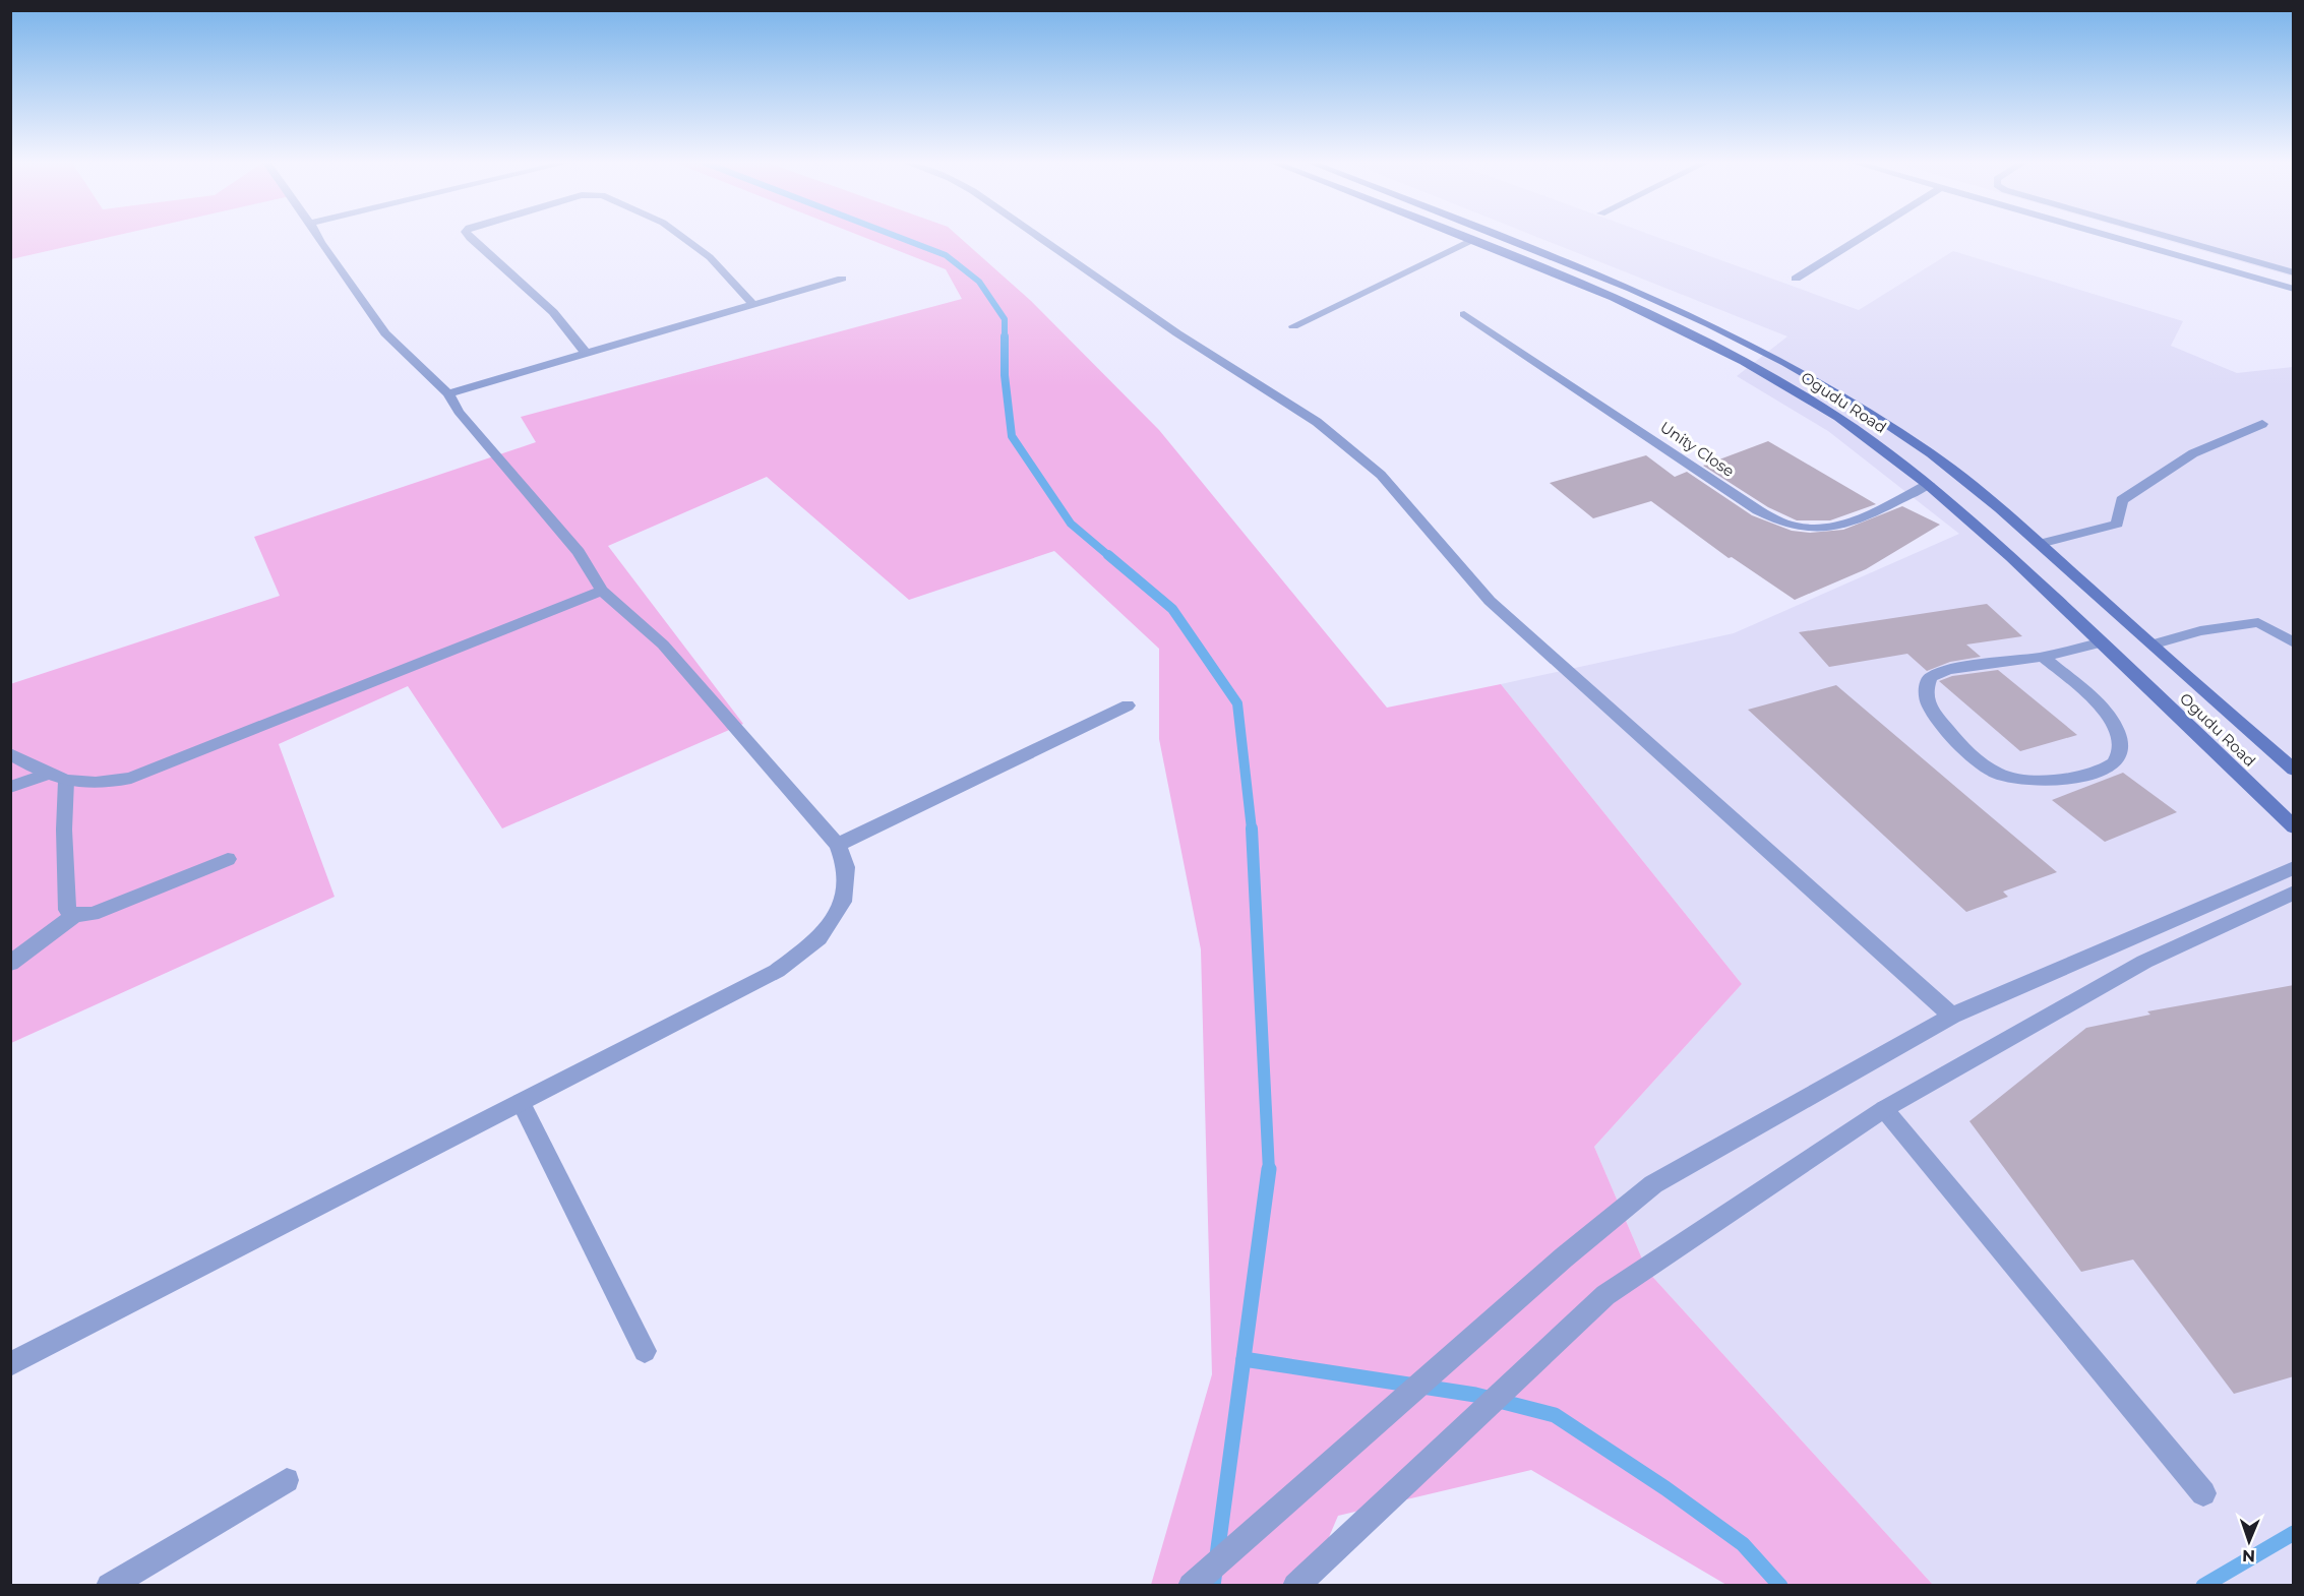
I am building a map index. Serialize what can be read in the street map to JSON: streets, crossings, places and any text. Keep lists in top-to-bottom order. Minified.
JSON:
{"streets":{"main road":["Ogudu Road"],"street":["Unity Close"]},"crossings":[["Ogudu Road","Unity Close"]],"north":"bottom"}
